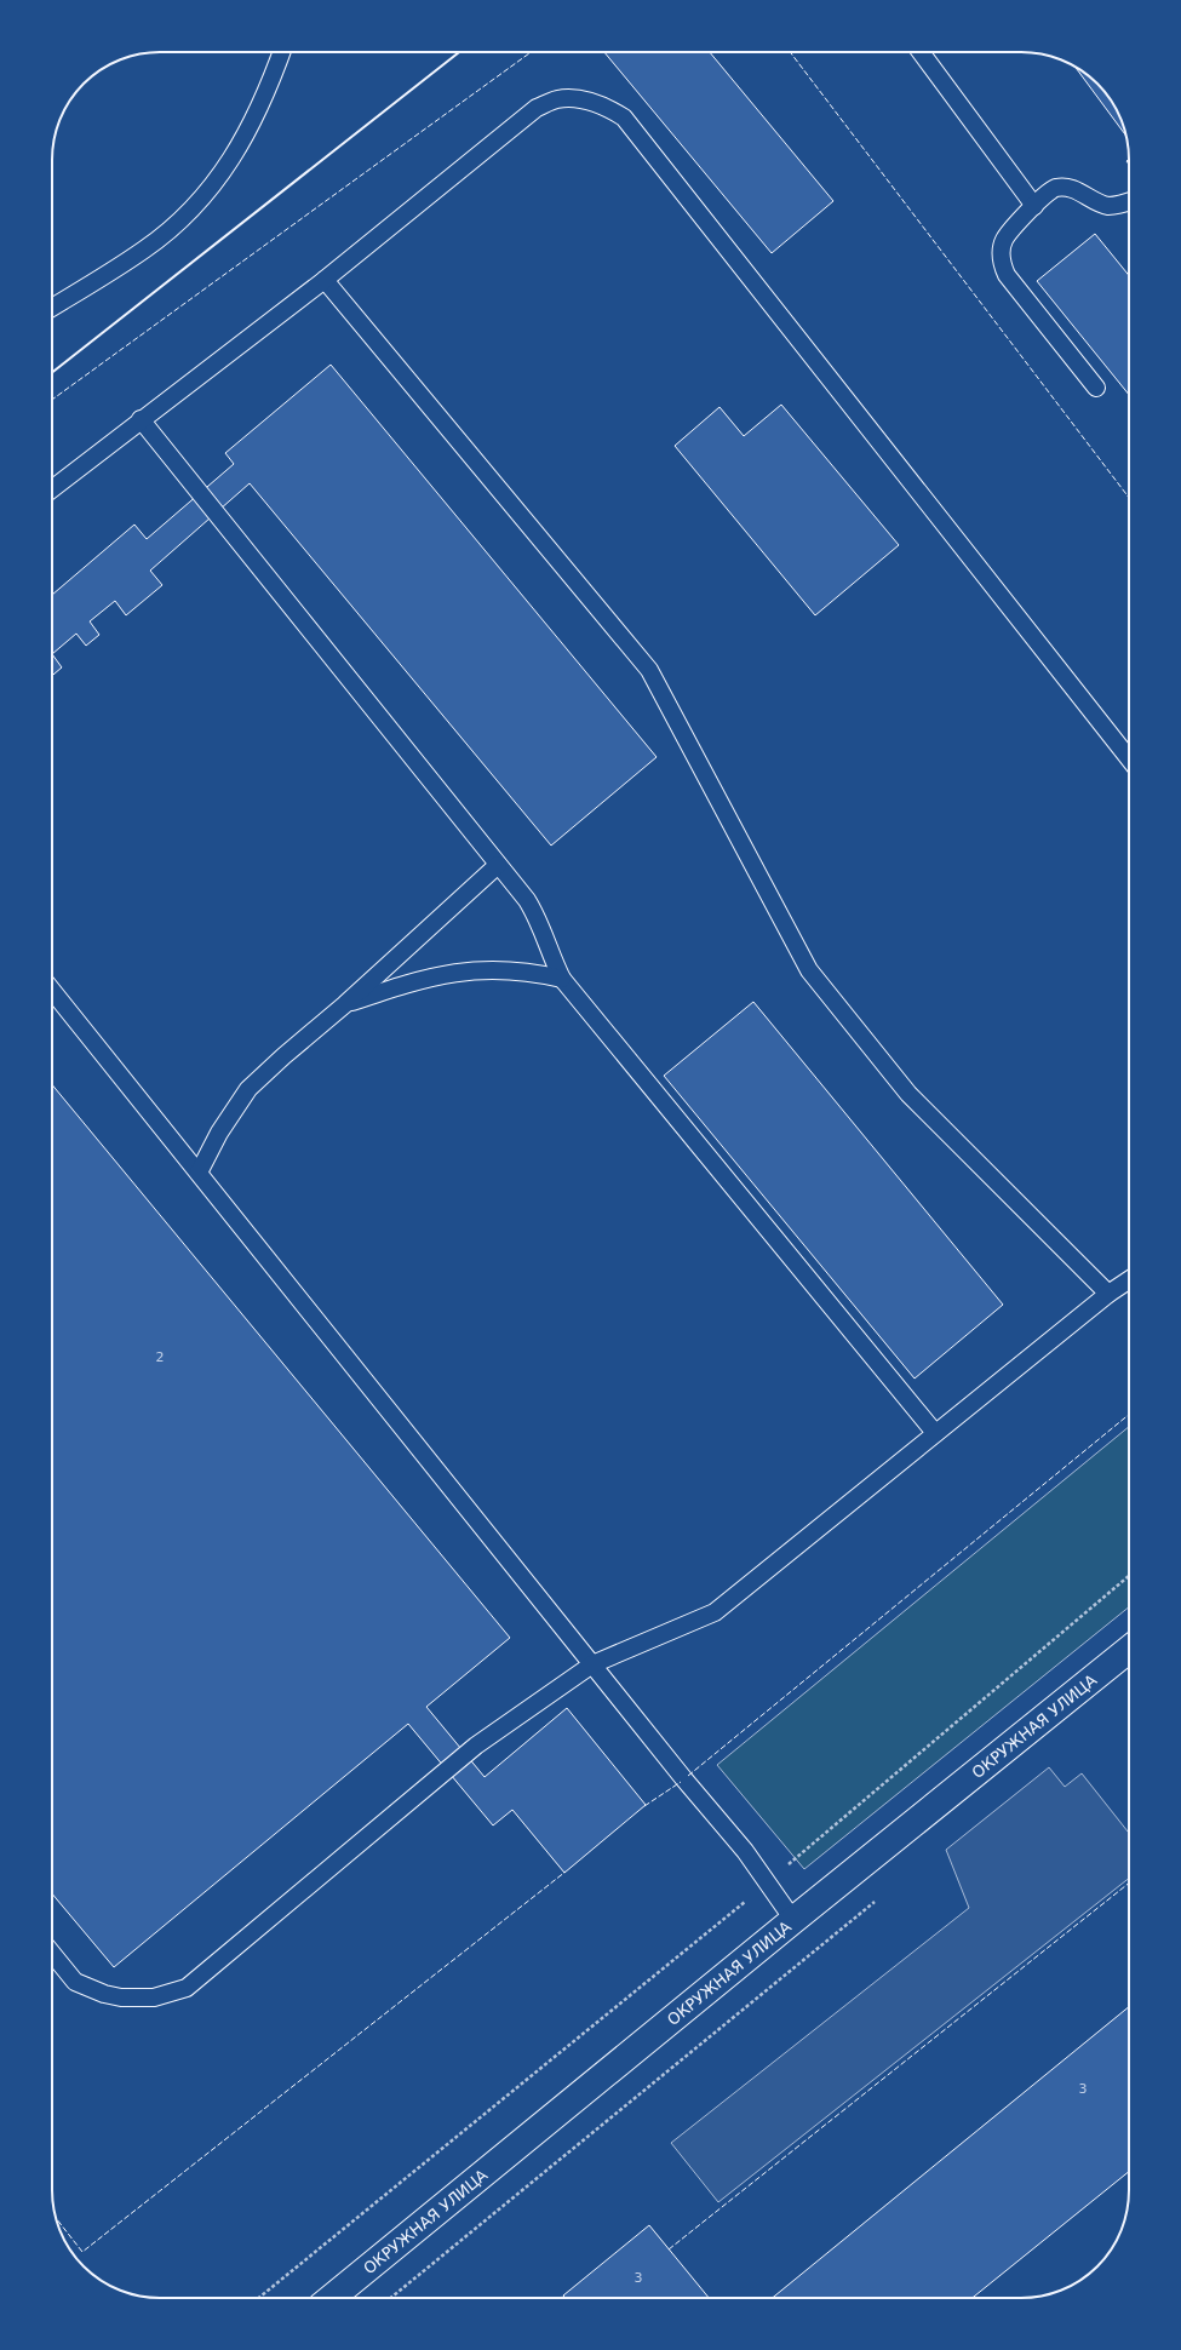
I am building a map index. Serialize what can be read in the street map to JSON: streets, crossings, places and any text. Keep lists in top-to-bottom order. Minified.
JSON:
{"streets":{"main road":["ОКРУЖНАЯ УЛИЦА"]},"house_numbers":["2","3","3"]}
